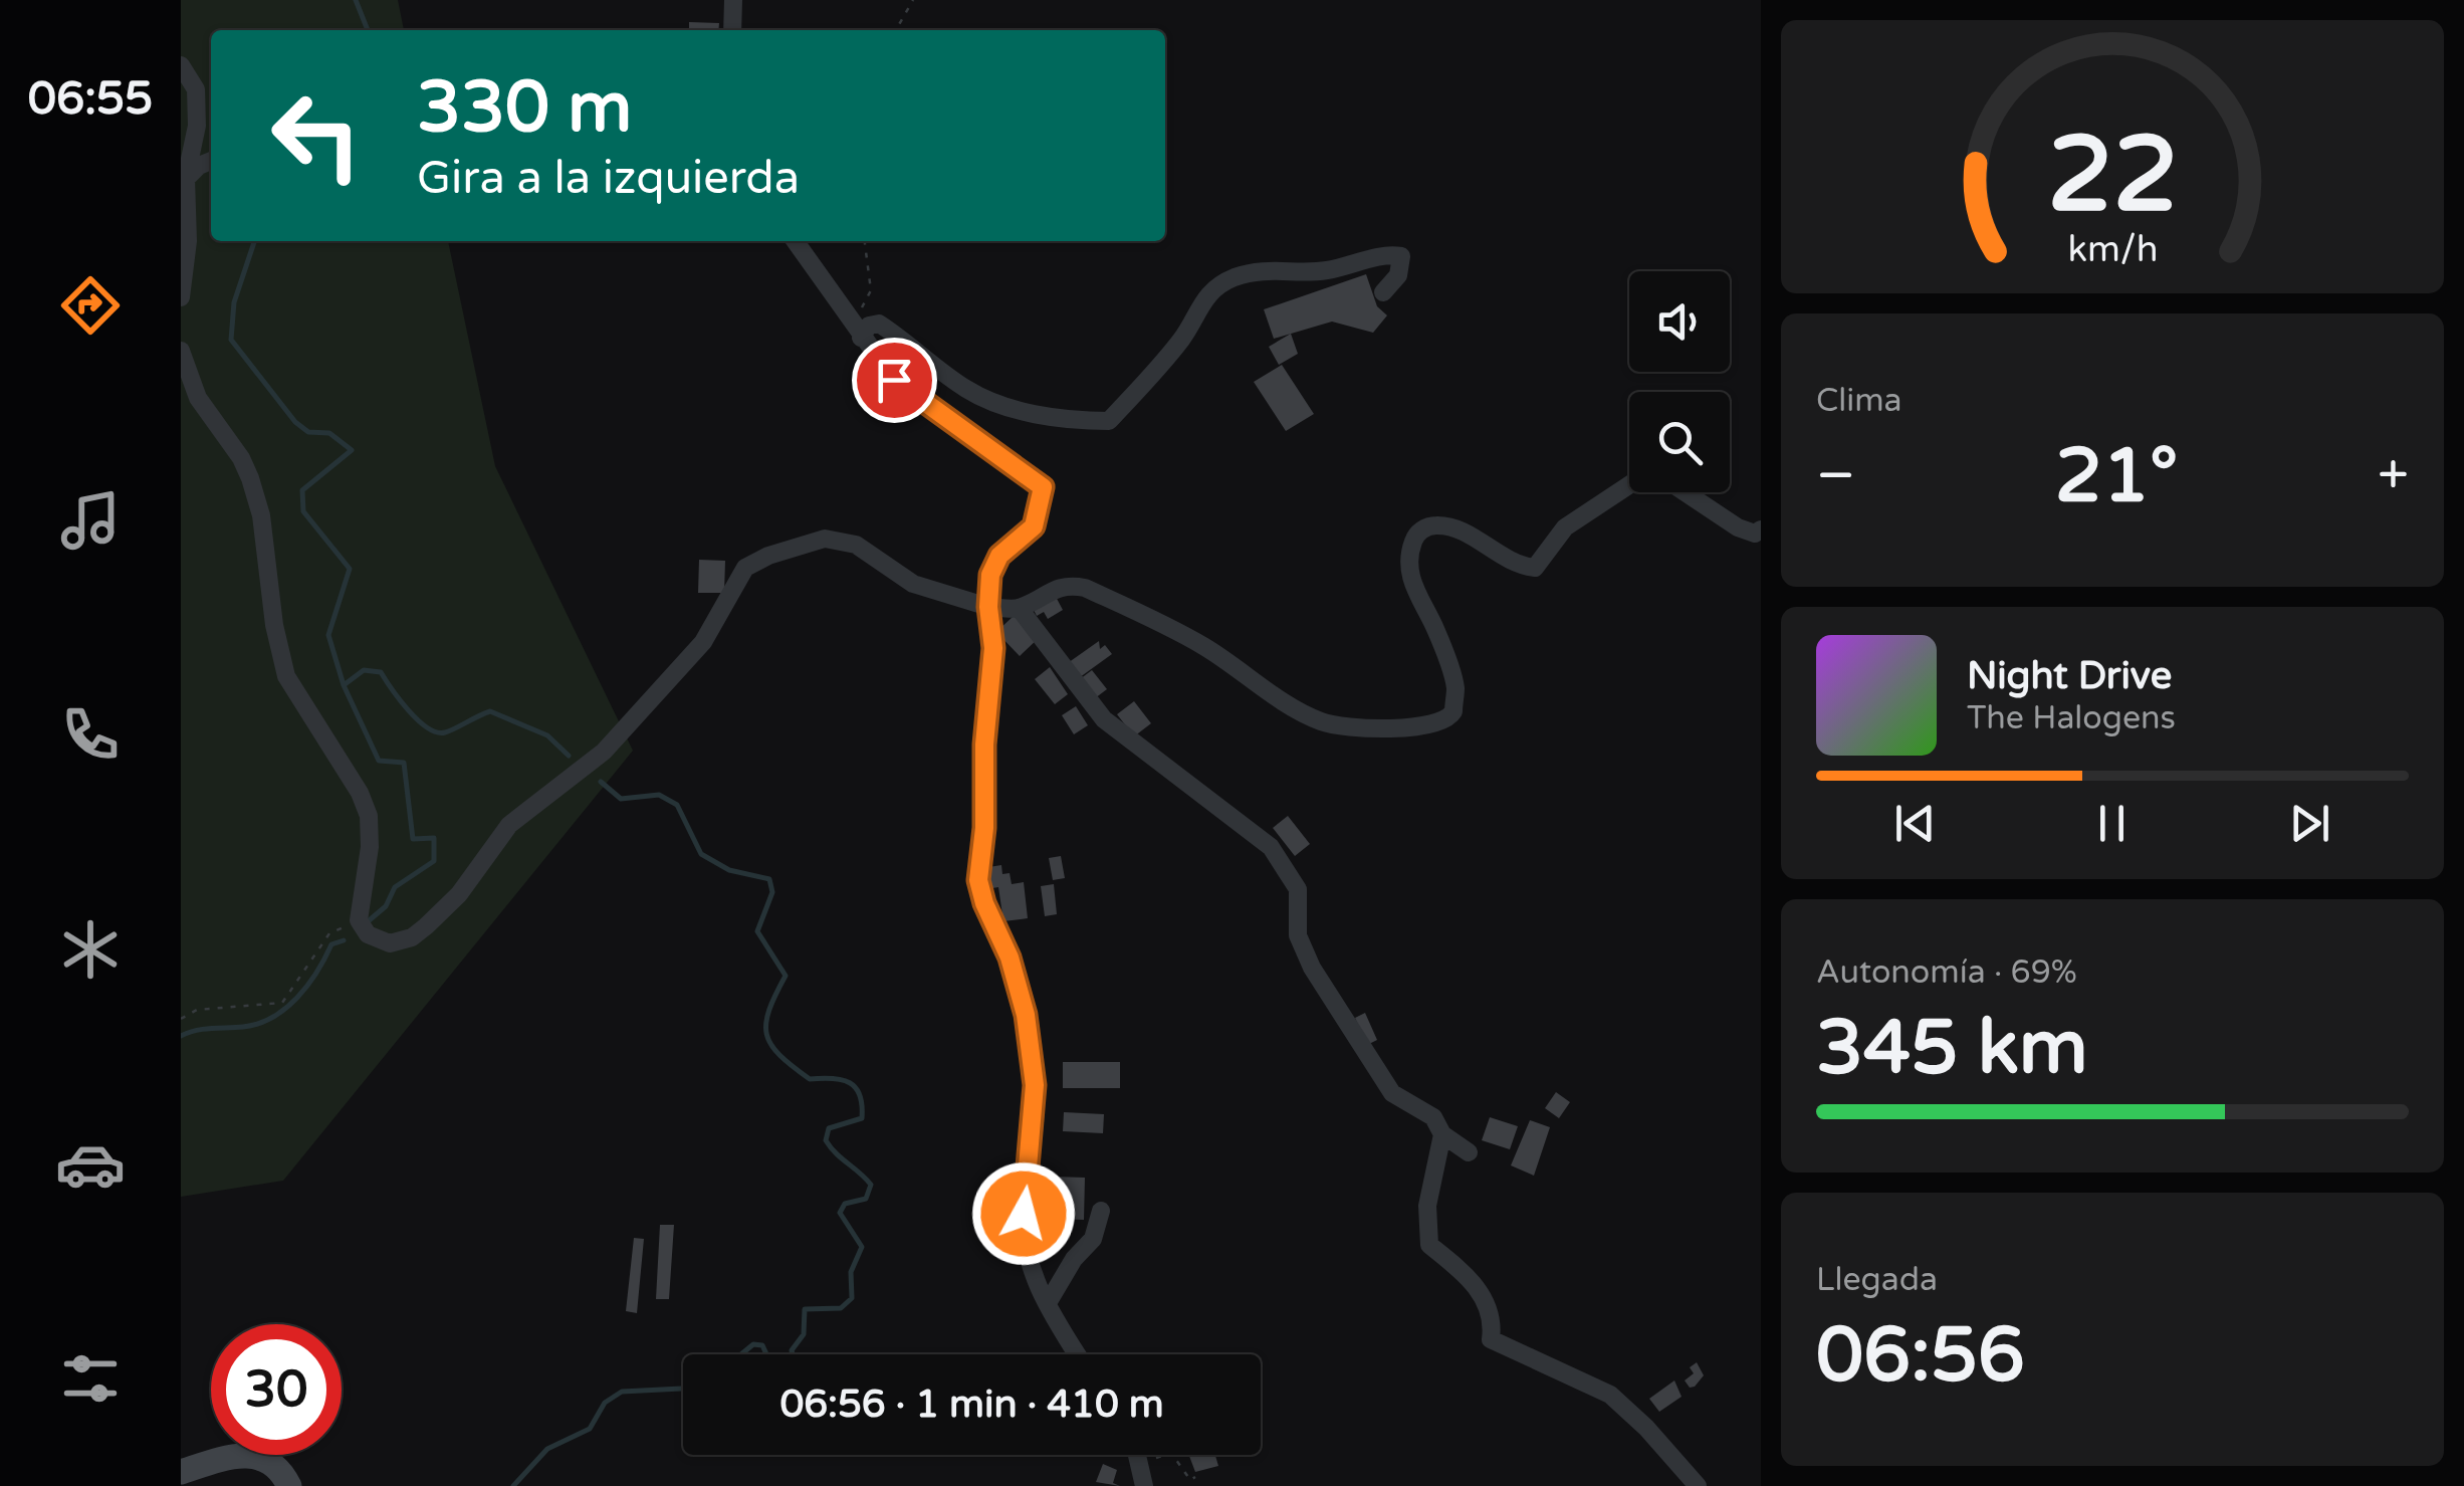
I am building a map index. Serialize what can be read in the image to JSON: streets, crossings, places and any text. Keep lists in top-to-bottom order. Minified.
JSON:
{"page":{"tabs":"06:55","turn":["330 m","Gira a la izquierda"],"tile":["Clima",["Autonomía · 69%","345 km"],["Llegada","06:56"]],"heat":["−","21°","+"],"song":["Night Drive","The Halogens"],"limit":"30","trip":"06:56 · 1 min · 410 m","gauge":["22","km/h"]}}
